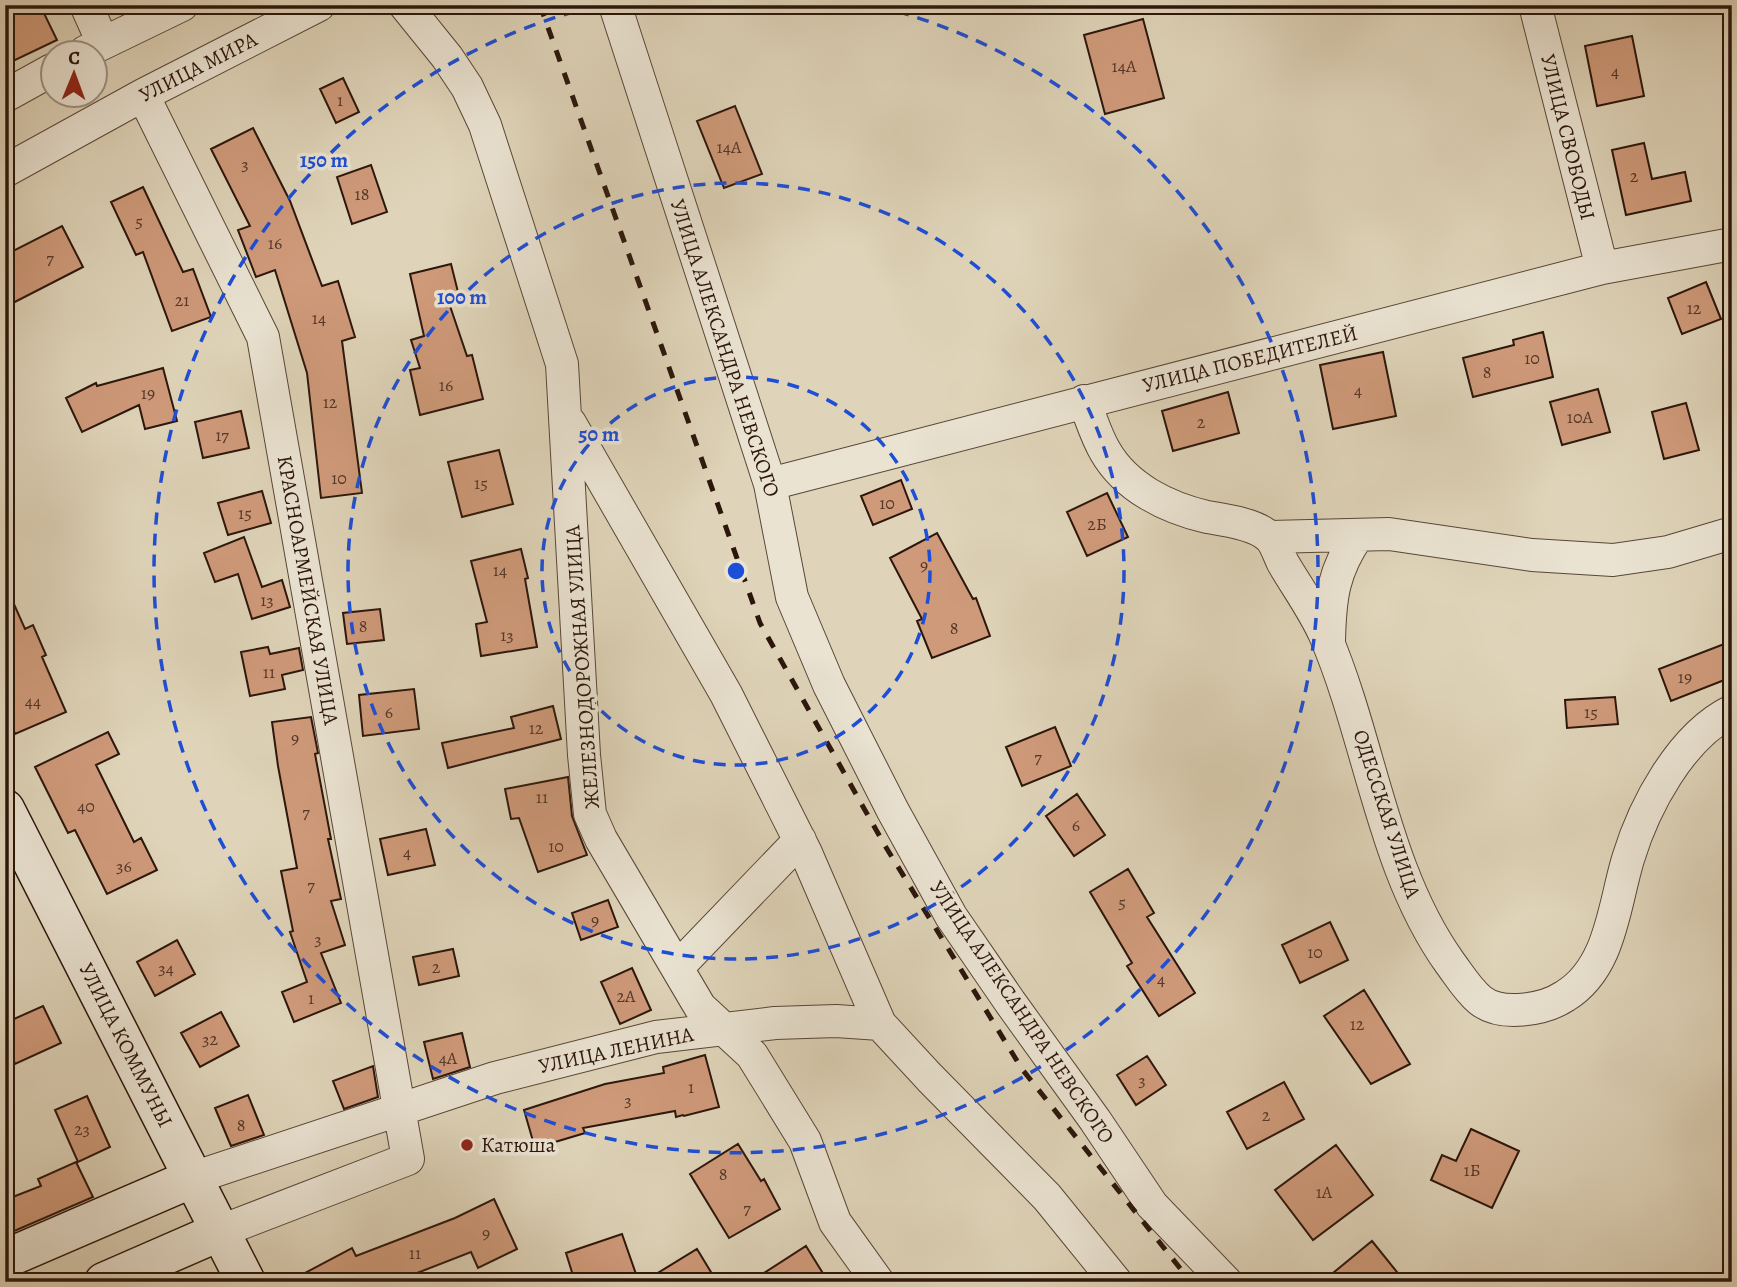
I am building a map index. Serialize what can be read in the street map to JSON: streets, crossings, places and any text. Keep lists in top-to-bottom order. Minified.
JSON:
{"streets":{"street":["УЛИЦА МИРА","УЛИЦА СВОБОДЫ","УЛИЦА АЛЕКСАНДРА НЕВСКОГО","УЛИЦА ПОБЕДИТЕЛЕЙ","КРАСНОАРМЕЙСКАЯ УЛИЦА","ЖЕЛЕЗНОДОРОЖНАЯ УЛИЦА","ОДЕССКАЯ УЛИЦА","УЛИЦА КОММУНЫ","УЛИЦА ЛЕНИНА"]},"crossings":[["УЛИЦА МИРА","КРАСНОАРМЕЙСКАЯ УЛИЦА"],["УЛИЦА СВОБОДЫ","УЛИЦА ПОБЕДИТЕЛЕЙ"],["УЛИЦА АЛЕКСАНДРА НЕВСКОГО","УЛИЦА ПОБЕДИТЕЛЕЙ"],["КРАСНОАРМЕЙСКАЯ УЛИЦА","УЛИЦА ЛЕНИНА"],["ЖЕЛЕЗНОДОРОЖНАЯ УЛИЦА","УЛИЦА ЛЕНИНА"],["УЛИЦА КОММУНЫ","УЛИЦА ЛЕНИНА"]],"places":["Катюша"],"house_numbers":["14А","4","1","14А","3","2","18","5","16","7","21","12","14","10","8","16","4","19","12","10А","2","17","10","15","10","15","2Б","9","14","13","8","8","13","11","19","44","6","15","12","9","7","11","40","7","6","10","4","36","7","5","9","3","10","2","34","4","2А","1","12","32","4А","3","1","3","2","8","23","1Б","8","1А","7","9","11"],"north":"top","rings":["150 m","100 m","50 m"]}
